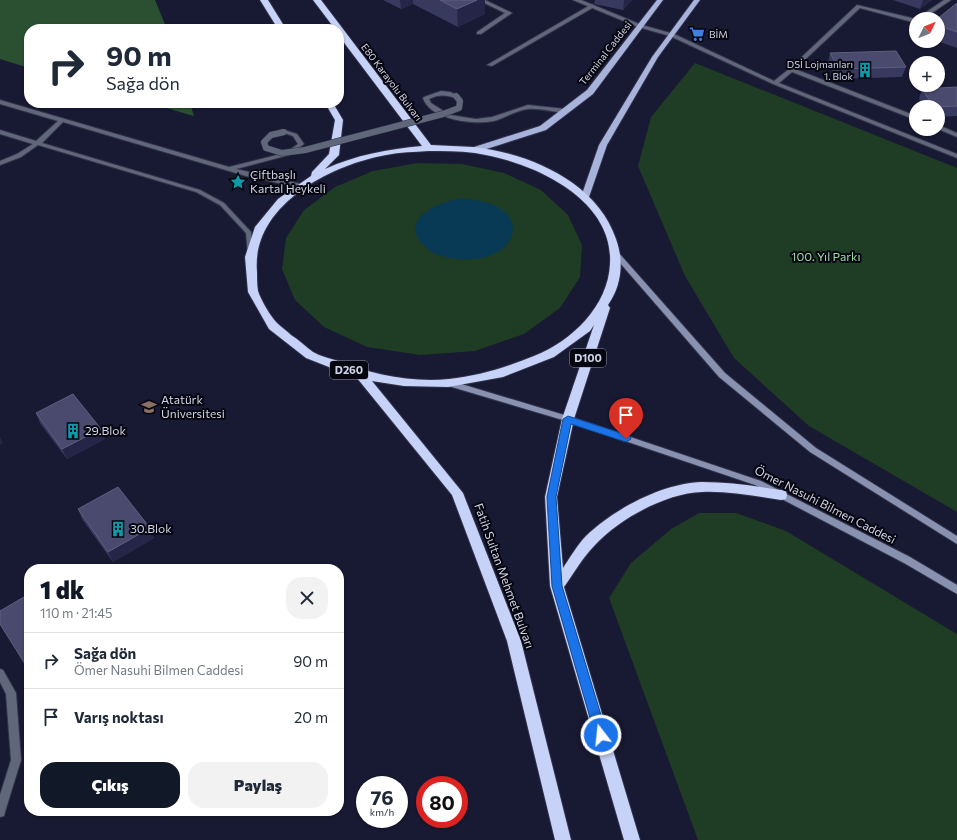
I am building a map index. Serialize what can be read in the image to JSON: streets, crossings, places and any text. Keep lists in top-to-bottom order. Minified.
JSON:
{"streets":{"highway":["E80 Karayolu Bulvarı","D100","D260","Fatih Sultan Mehmet Bulvarı"],"main road":["Terminal Caddesi","Ömer Nasuhi Bilmen Caddesi"]},"crossings":[["Terminal Caddesi","D260"],["E80 Karayolu Bulvarı","D260"],["D100","D260"],["D100","Ömer Nasuhi Bilmen Caddesi"],["D260","Ömer Nasuhi Bilmen Caddesi"],["D260","Fatih Sultan Mehmet Bulvarı"]],"parks":["100. Yıl Parkı"],"places":{"supermarket":["BİM"],"building":["DSİ Lojmanları 1. Blok","29.Blok","30.Blok"],"place":["Çiftbaşlı Kartal Heykeli"],"school or university":["Atatürk Üniversitesi"]},"north":"top right","page":{"map_buttons":["+","−"],"turn":["90 m","Sağa dön"],"heading":["1 dk","110 m · 21:45"],"list":[{"name":"Sağa dön","note":"Ömer Nasuhi Bilmen Caddesi","value":"90 m"},{"name":"Varış noktası","value":"20 m"}],"buttons":["Çıkış","Paylaş"],"speed":"76 km/h","limit":"80"}}
